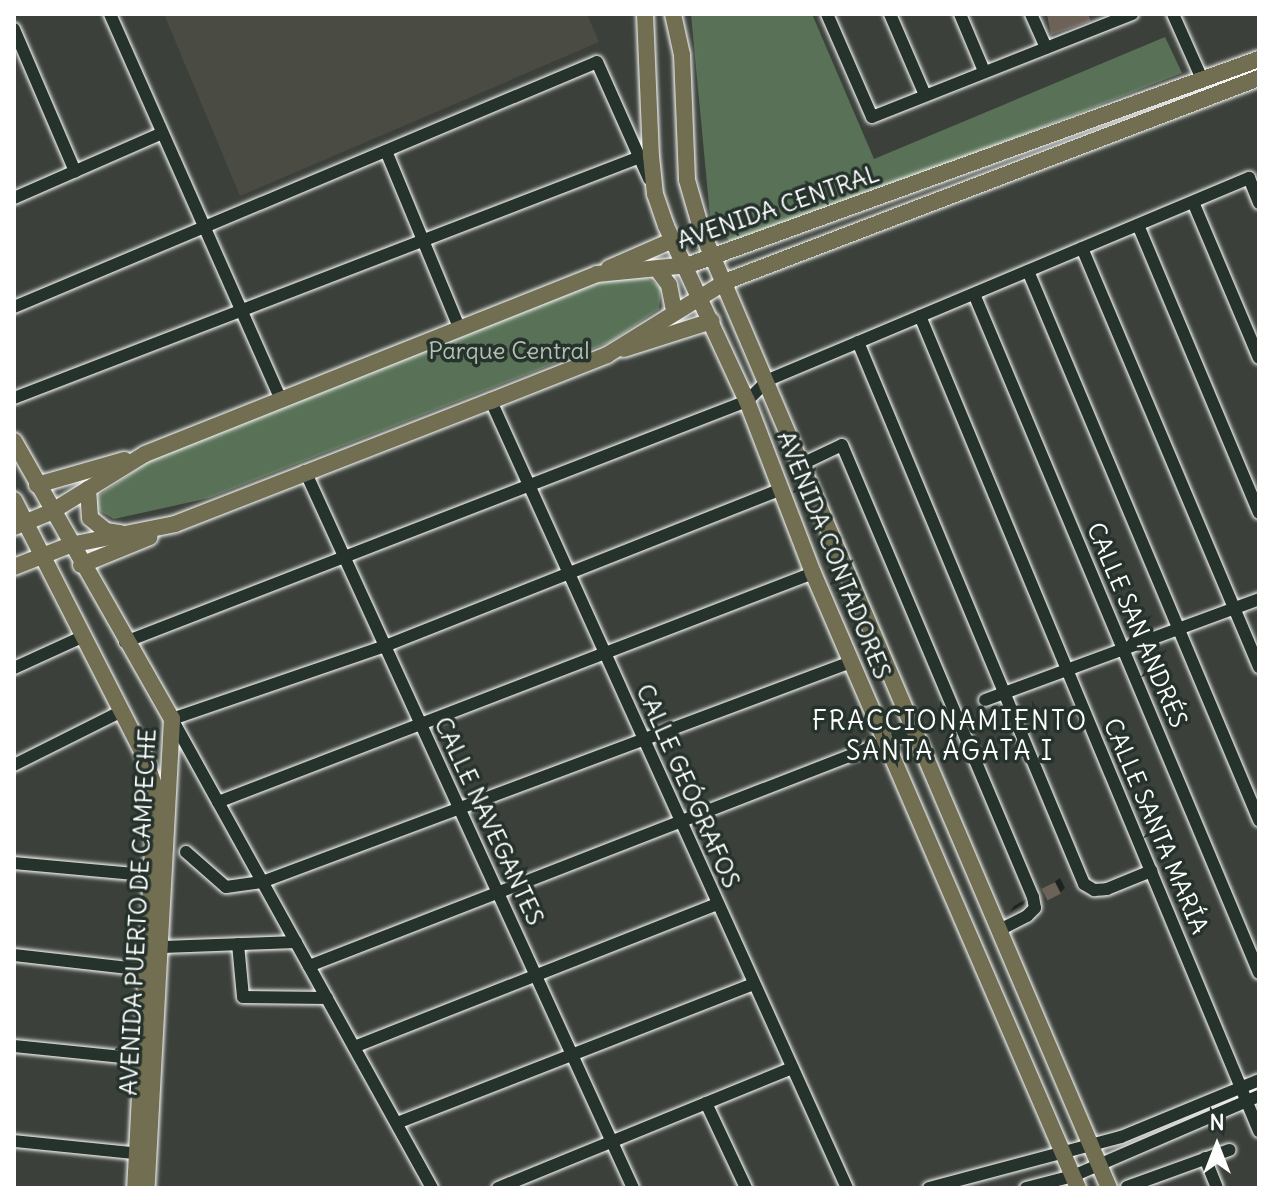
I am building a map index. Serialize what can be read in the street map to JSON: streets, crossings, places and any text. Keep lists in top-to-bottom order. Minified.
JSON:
{"streets":{"main road":["AVENIDA CENTRAL","AVENIDA CONTADORES","AVENIDA PUERTO DE CAMPECHE"],"street":["CALLE SAN ANDRÉS","CALLE GEÓGRAFOS","CALLE NAVEGANTES","CALLE SANTA MARÍA"]},"crossings":[["AVENIDA CENTRAL","AVENIDA CONTADORES"],["AVENIDA CENTRAL","CALLE GEÓGRAFOS"],["AVENIDA CENTRAL","CALLE NAVEGANTES"],["AVENIDA CENTRAL","AVENIDA PUERTO DE CAMPECHE"]],"districts":["FRACCIONAMIENTO SANTA ÁGATA I"],"parks":["Parque Central"],"north":"top"}
